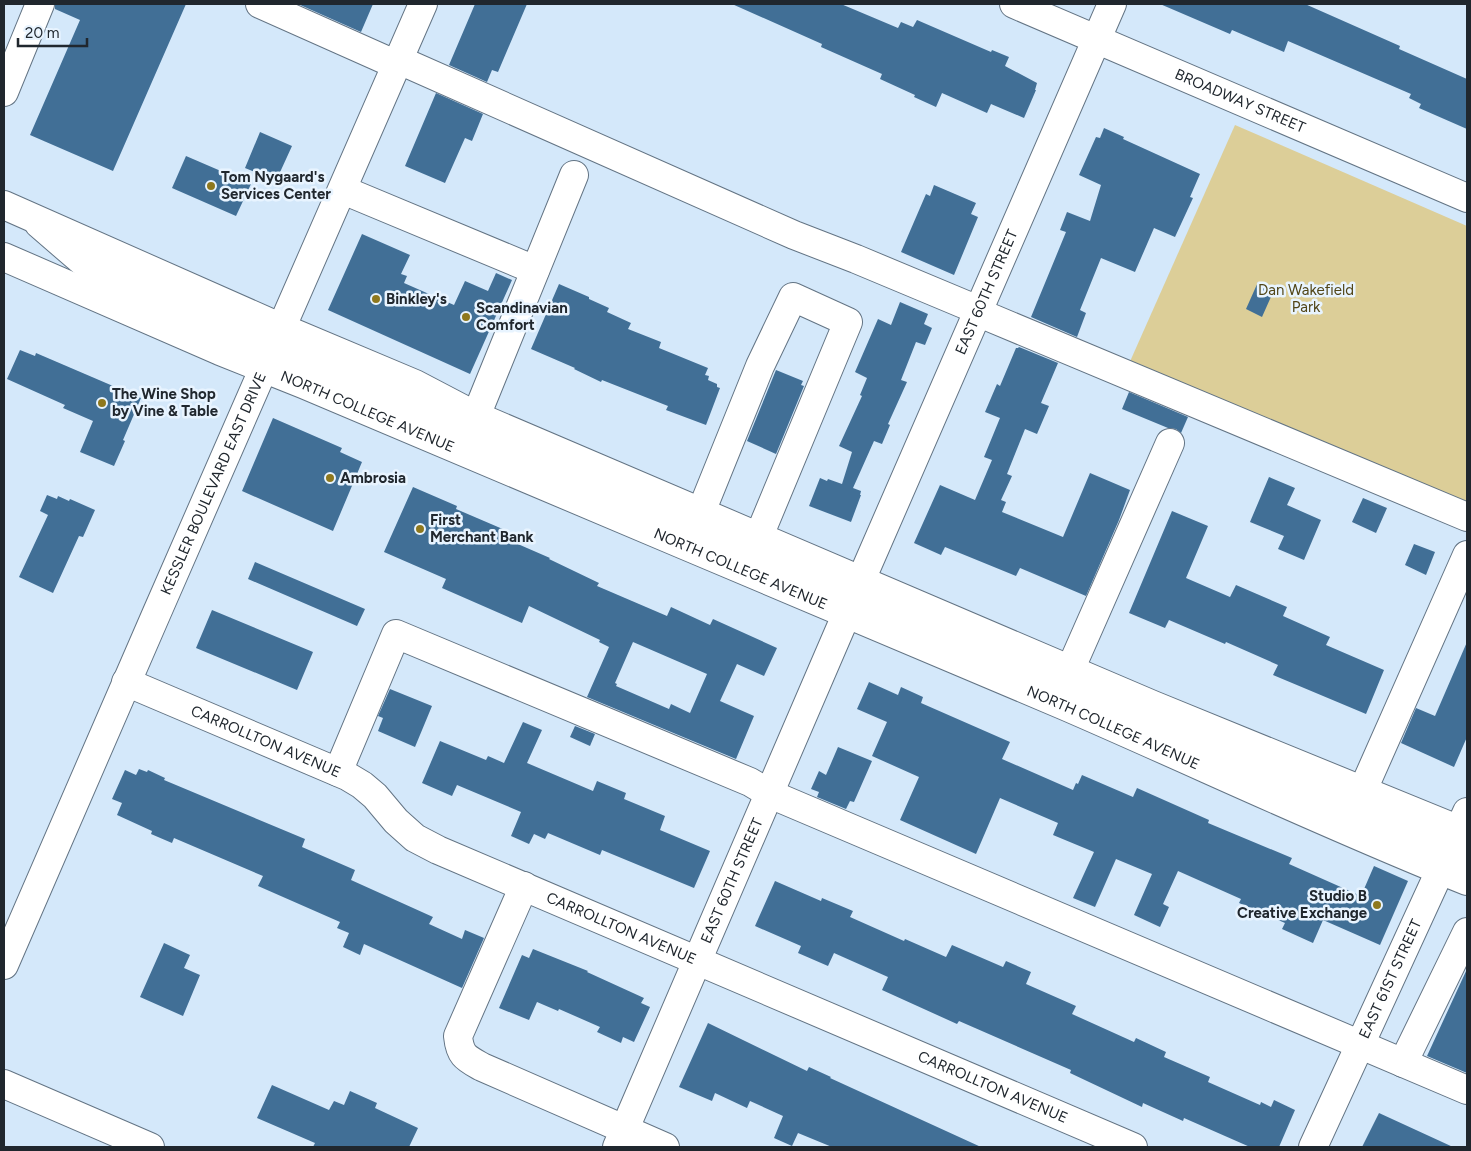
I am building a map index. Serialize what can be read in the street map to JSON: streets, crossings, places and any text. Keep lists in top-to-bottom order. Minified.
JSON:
{"streets":{"main road":["BROADWAY STREET","EAST 60TH STREET","NORTH COLLEGE AVENUE","KESSLER BOULEVARD EAST DRIVE","CARROLLTON AVENUE","EAST 61ST STREET"]},"crossings":[["BROADWAY STREET","EAST 60TH STREET"],["EAST 60TH STREET","NORTH COLLEGE AVENUE"],["EAST 60TH STREET","CARROLLTON AVENUE"],["NORTH COLLEGE AVENUE","KESSLER BOULEVARD EAST DRIVE"],["NORTH COLLEGE AVENUE","EAST 61ST STREET"],["KESSLER BOULEVARD EAST DRIVE","CARROLLTON AVENUE"]],"parks":["Dan Wakefield Park"],"places":["Tom Nygaard's Services Center","Binkley's","Scandinavian Comfort","The Wine Shop by Vine & Table","Ambrosia","First Merchant Bank","Studio B Creative Exchange"],"scale_bar":"20 m"}
